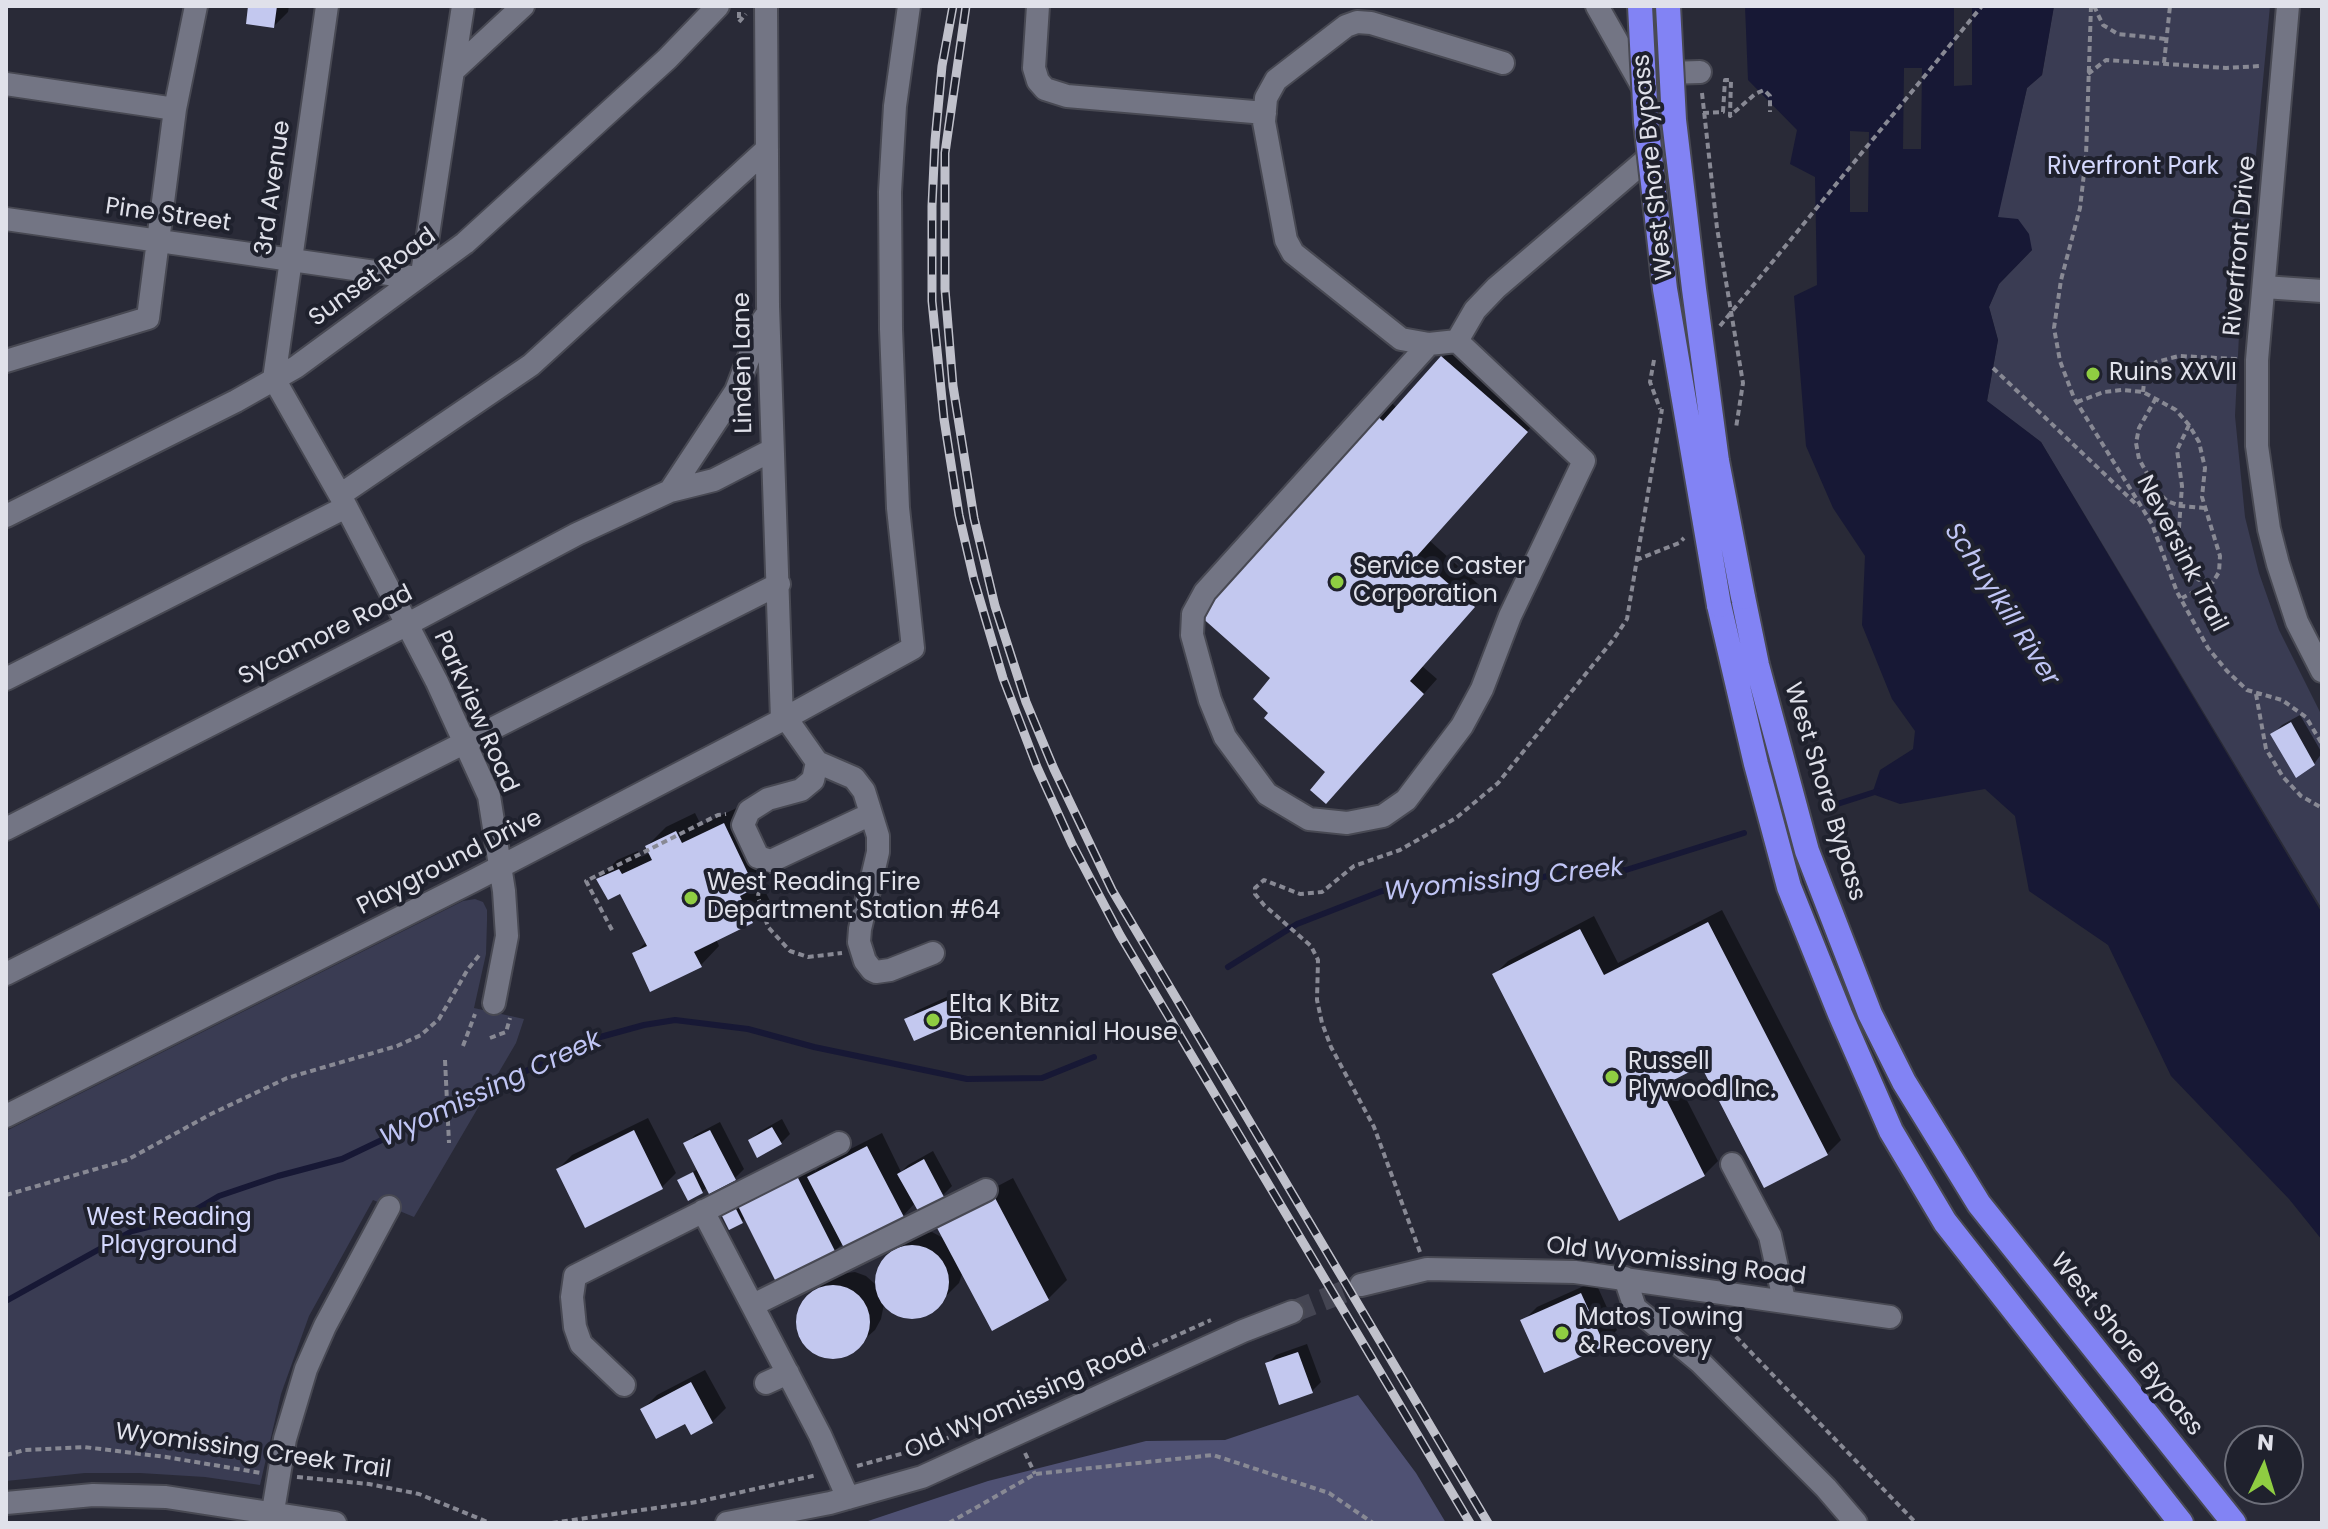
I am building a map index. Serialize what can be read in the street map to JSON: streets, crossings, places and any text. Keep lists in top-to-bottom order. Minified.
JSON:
{"streets":{"highway":["West Shore Bypass"],"street":["3rd Avenue","Pine Street","Riverfront Drive","Sunset Road","Linden Lane","Sycamore Road","Parkview Road","Playground Drive","Old Wyomissing Road"],"path":["Neversink Trail","Wyomissing Creek Trail"]},"crossings":[["3rd Avenue","Pine Street"],["3rd Avenue","Sunset Road"],["3rd Avenue","Parkview Road"],["Pine Street","Sunset Road"],["Sunset Road","Parkview Road"],["Linden Lane","Sycamore Road"],["Linden Lane","Playground Drive"],["Sycamore Road","Parkview Road"],["Parkview Road","Playground Drive"]],"water":["Schuylkill River","Wyomissing Creek"],"parks":["Riverfront Park","West Reading Playground"],"places":["Ruins XXVII","Service Caster Corporation","West Reading Fire Department Station #64","Elta K Bitz Bicentennial House","Russell Plywood Inc.","Matos Towing & Recovery"],"north":"top"}
